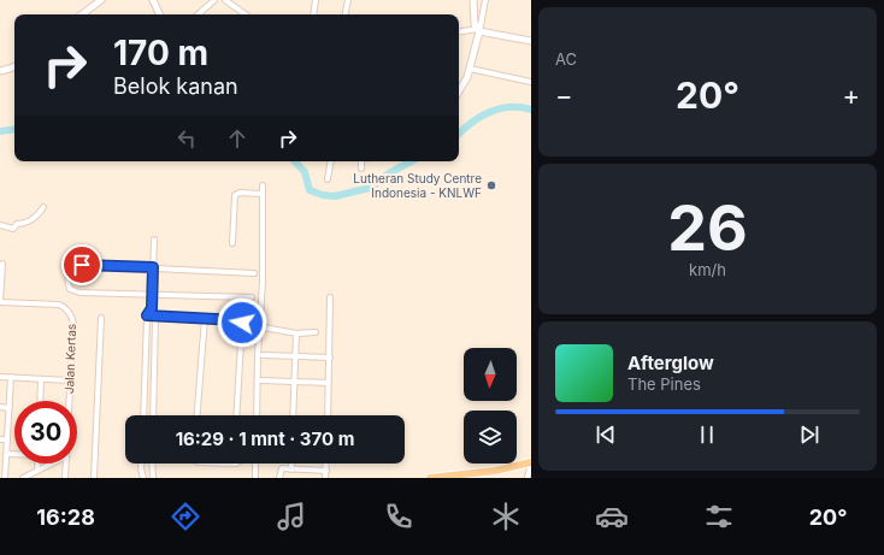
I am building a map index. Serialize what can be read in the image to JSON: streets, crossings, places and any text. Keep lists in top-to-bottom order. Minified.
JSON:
{"streets":{"street":["Jalan Kertas"]},"places":["Lutheran Study Centre Indonesia - KNLWF"],"north":"bottom","page":{"tile":["AC",["26","km/h"]],"turn":["170 m","Belok kanan"],"heat":["−","20°","+"],"song":["Afterglow","The Pines"],"limit":"30","trip":"16:29 · 1 mnt · 370 m","tabs":["16:28","20°"]}}
